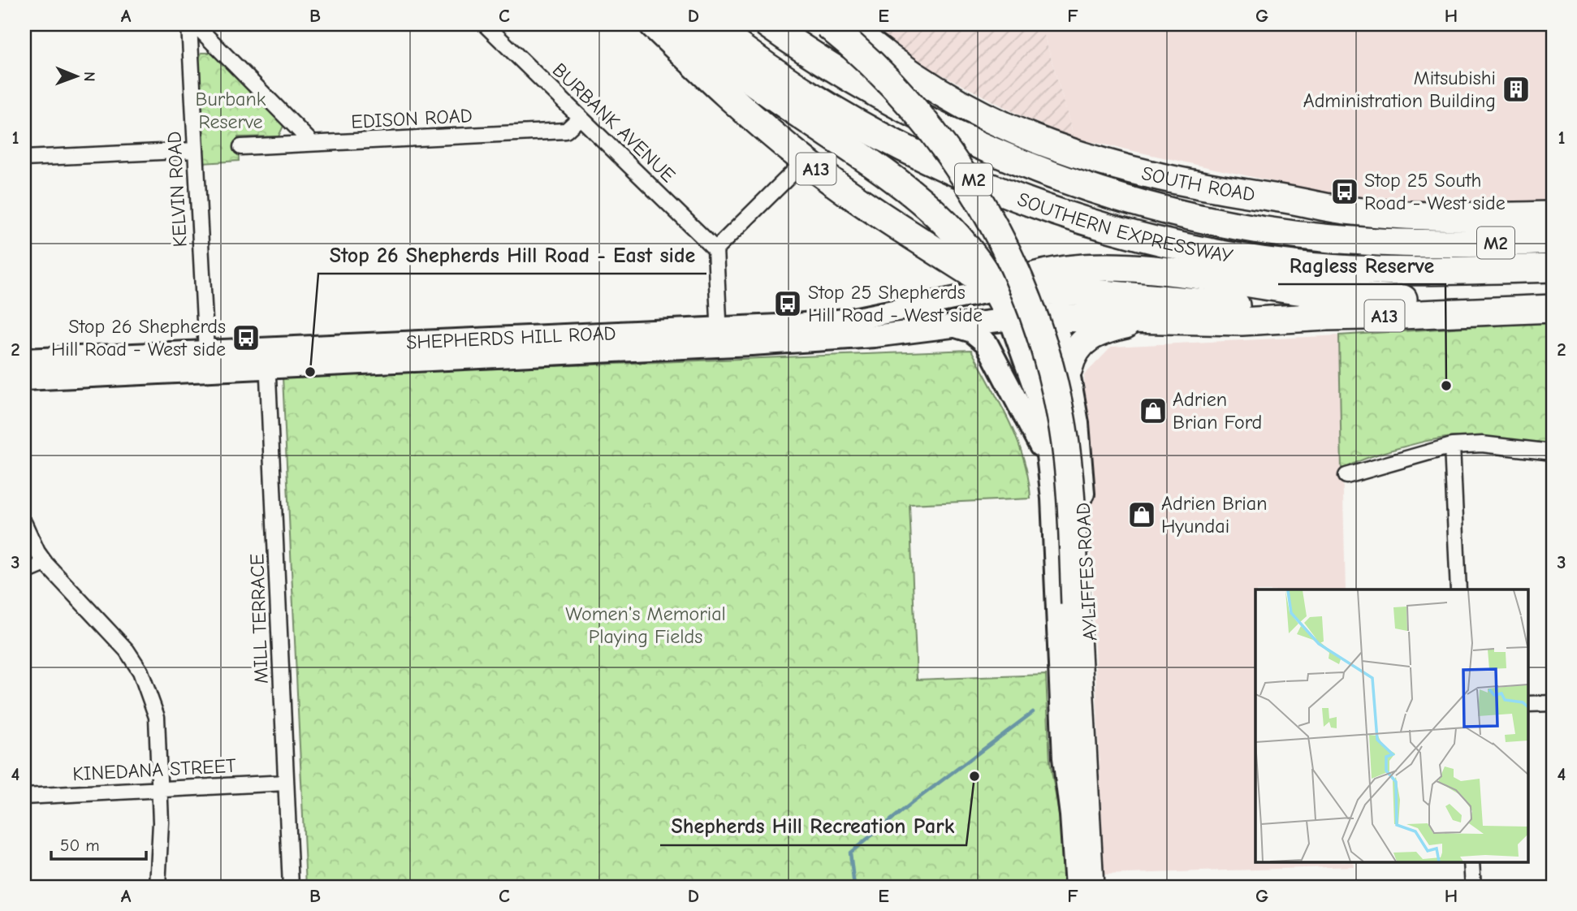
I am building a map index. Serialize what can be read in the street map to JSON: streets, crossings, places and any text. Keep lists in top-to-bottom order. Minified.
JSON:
{"streets":{"highway":["A13","M2","SOUTH ROAD","SOUTHERN EXPRESSWAY","AYLIFFES ROAD"],"main road":["SHEPHERDS HILL ROAD"],"street":["EDISON ROAD","BURBANK AVENUE","KELVIN ROAD","MILL TERRACE","KINEDANA STREET"]},"crossings":[["EDISON ROAD","BURBANK AVENUE"],["A13","SHEPHERDS HILL ROAD"],["A13","AYLIFFES ROAD"],["KELVIN ROAD","SHEPHERDS HILL ROAD"],["SHEPHERDS HILL ROAD","AYLIFFES ROAD"],["SHEPHERDS HILL ROAD","MILL TERRACE"],["MILL TERRACE","KINEDANA STREET"]],"parks":["Burbank Reserve","Women's Memorial Playing Fields"],"places":{"building":["Mitsubishi Administration Building"],"bus stop":["Stop 25 South Road - West side","Stop 25 Shepherds Hill Road - West side","Stop 26 Shepherds Hill Road - West side"],"other":["Stop 26 Shepherds Hill Road - East side","Ragless Reserve","Shepherds Hill Recreation Park"],"shop":["Adrien Brian Ford","Adrien Brian Hyundai"]},"scale_bar":"50 m","north":"right","grid":{"columns":["A","B","C","D","E","F","G","H"],"rows":["1","2","3","4"]}}
